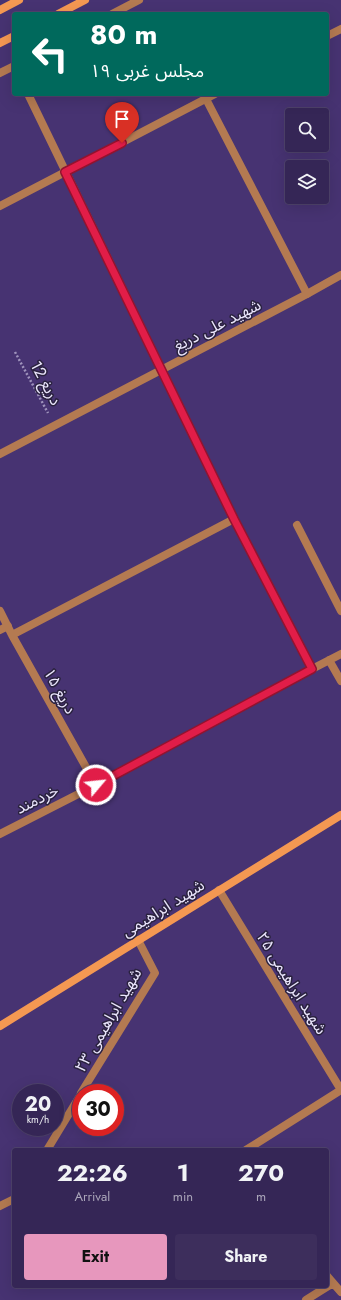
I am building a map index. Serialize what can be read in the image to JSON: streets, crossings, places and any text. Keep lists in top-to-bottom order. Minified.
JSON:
{"streets":{"street":["شهید علی دریغ","دریغ ۱۵","خردمند","شهید ابراهیمی","شهید ابراهیمی ۲۵","شهید ابراهیمی ۲۳"],"path":["دریغ 12"]},"crossings":[["شهید علی دریغ","دریغ 12"],["دریغ ۱۵","خردمند"],["شهید ابراهیمی","شهید ابراهیمی ۲۵"],["شهید ابراهیمی","شهید ابراهیمی ۲۳"]],"page":{"turn":["80 m","مجلس غربی ۱۹"],"speed":"20 km/h","limit":"30","eta":["22:26","Arrival","1","min","270","m"],"buttons":["Exit","Share"]}}
